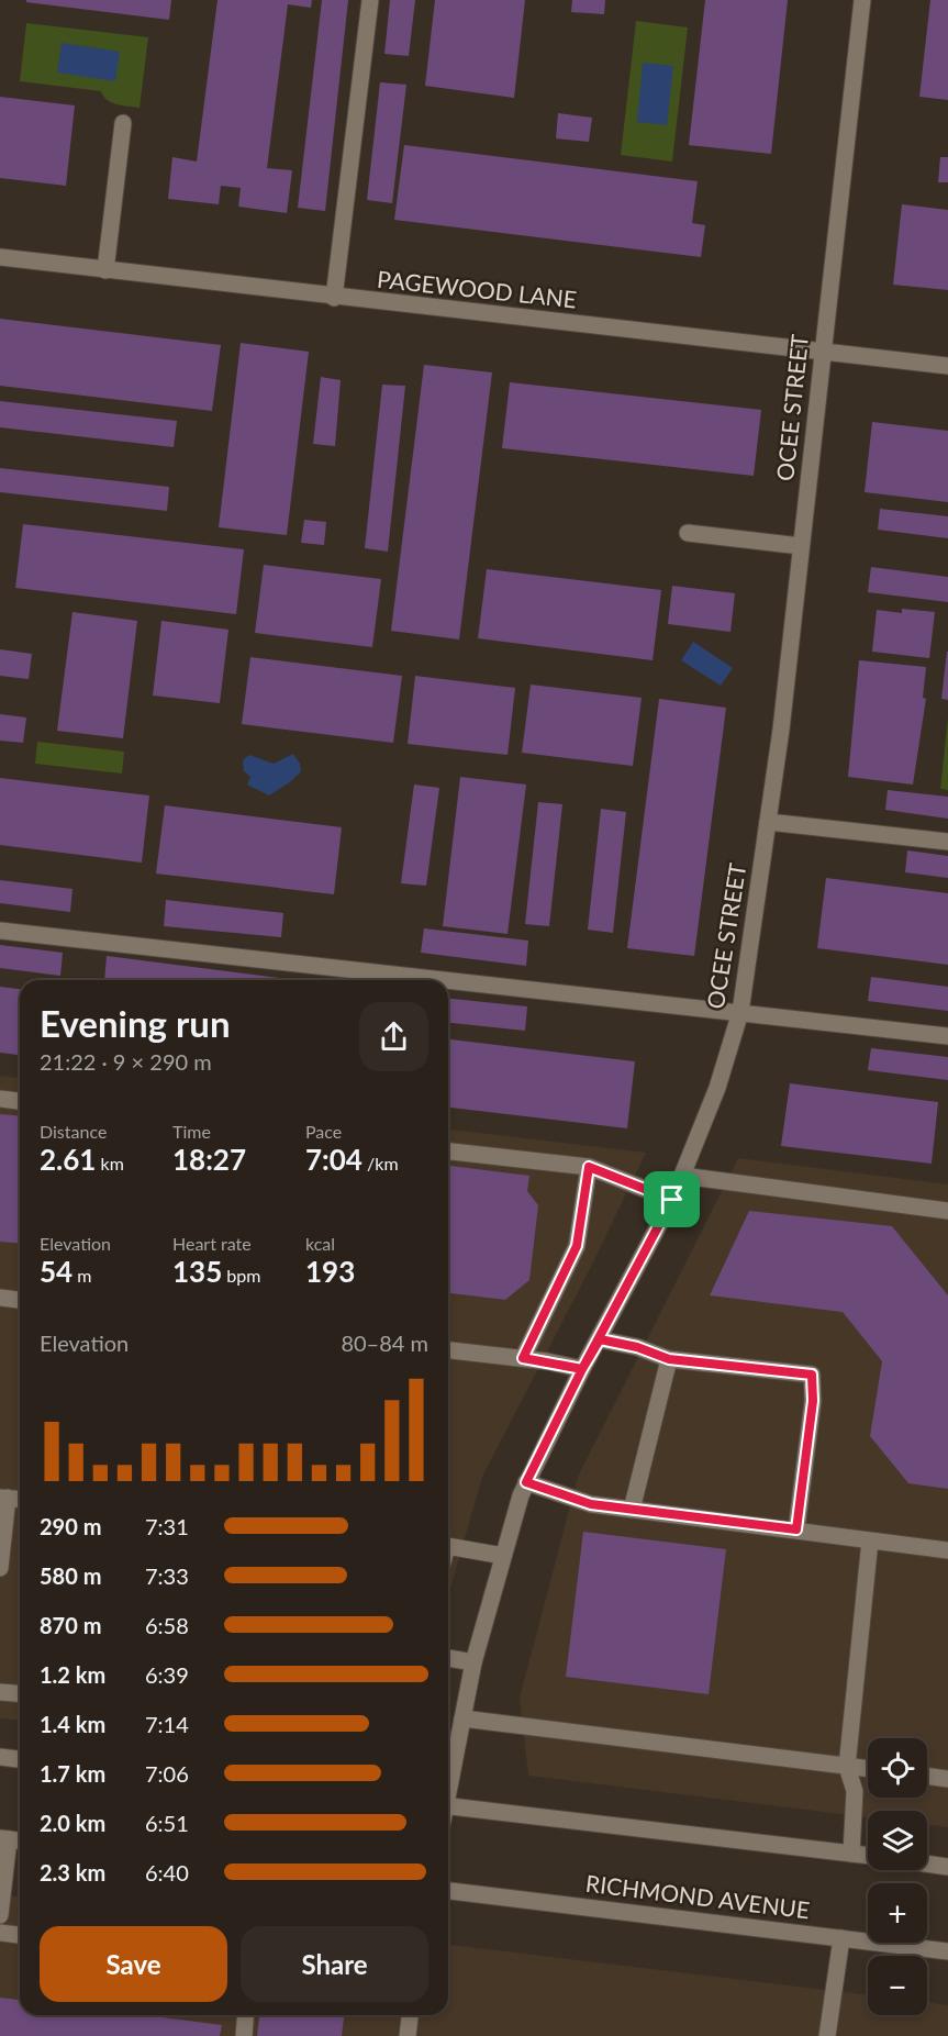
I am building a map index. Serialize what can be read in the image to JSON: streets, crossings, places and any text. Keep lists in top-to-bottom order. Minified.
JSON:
{"streets":{"street":["PAGEWOOD LANE","OCEE STREET","RICHMOND AVENUE"]},"crossings":[["PAGEWOOD LANE","OCEE STREET"]],"page":{"heading":["Evening run","21:22 · 9 × 290 m"],"stats":[["Distance","2.61 km"],["Time","18:27"],["Pace","7:04 /km"],["Elevation","54 m"],["Heart rate","135 bpm"],["kcal","193"]],"chart":["Elevation","80–84 m"],"list":[{"name":"290 m","note":"7:31"},{"name":"580 m","note":"7:33"},{"name":"870 m","note":"6:58"},{"name":"1.2 km","note":"6:39"},{"name":"1.4 km","note":"7:14"},{"name":"1.7 km","note":"7:06"},{"name":"2.0 km","note":"6:51"},{"name":"2.3 km","note":"6:40"}],"map_buttons":["+","−"],"buttons":["Save","Share"]}}
